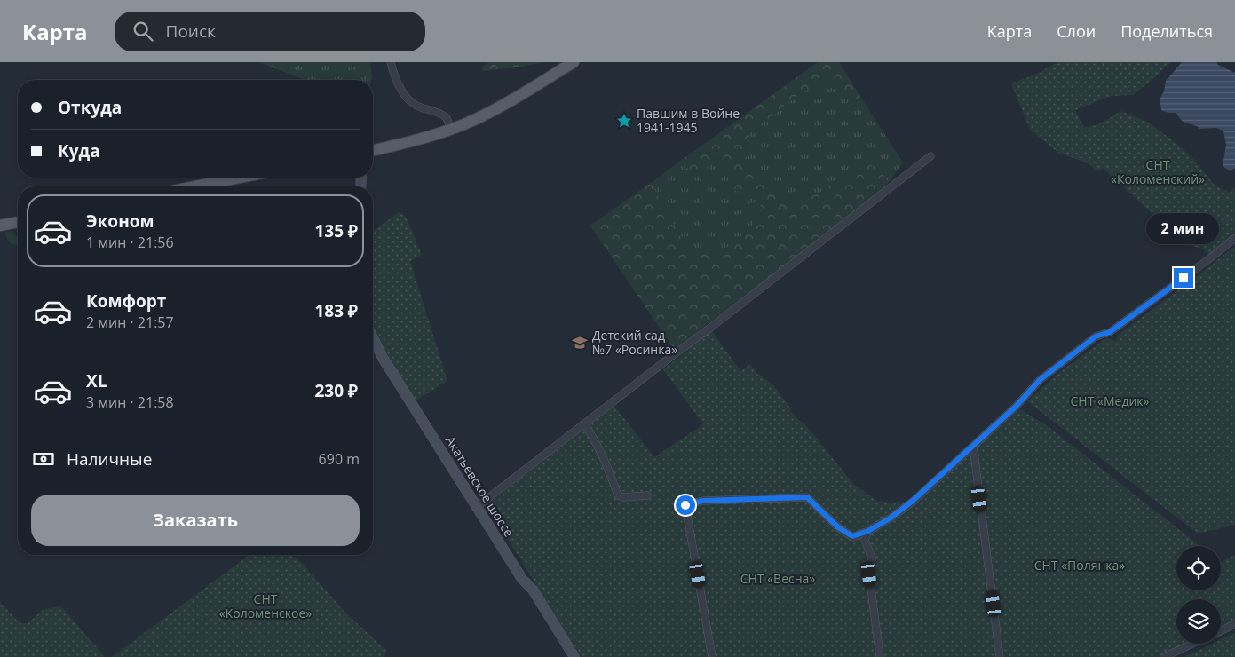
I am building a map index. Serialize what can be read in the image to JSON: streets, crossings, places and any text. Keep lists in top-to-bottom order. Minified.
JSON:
{"streets":{"main road":["Акатьевское шоссе"]},"parks":["СНТ «Коломенский»","СНТ «Медик»","СНТ «Полянка»","СНТ «Весна»","СНТ «Коломенское»"],"places":{"place":["Павшим в Войне 1941-1945"],"school or university":["Детский сад №7 «Росинка»"]},"page":{"header":"Карта","search":"Поиск","nav":["Карта","Слои","Поделиться"],"banner":["Откуда","Куда"],"list":[{"name":"Эконом","note":"1 мин · 21:56","value":"135 ₽"},{"name":"Комфорт","note":"2 мин · 21:57","value":"183 ₽"},{"name":"XL","note":"3 мин · 21:58","value":"230 ₽"}],"bubble":"2 мин","pay":["Наличные","690 m"],"buttons":"Заказать"}}
